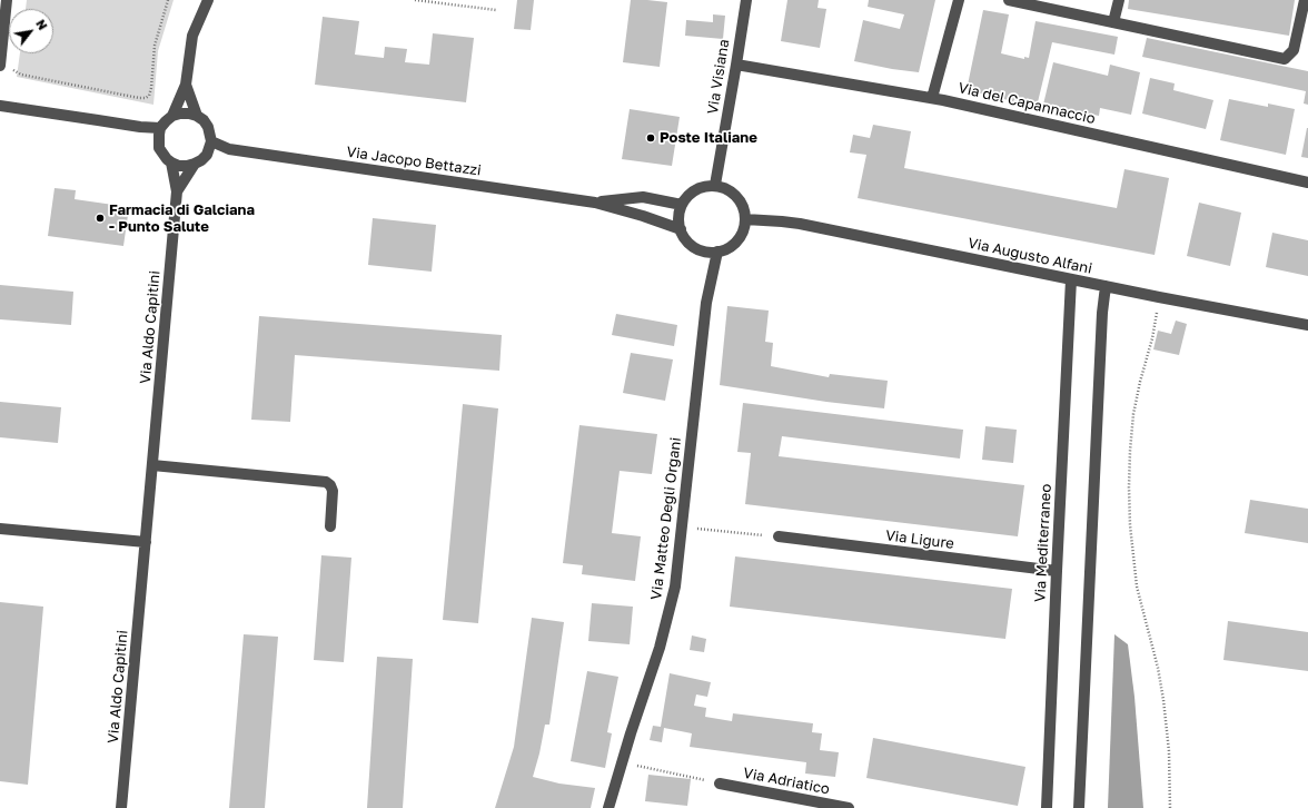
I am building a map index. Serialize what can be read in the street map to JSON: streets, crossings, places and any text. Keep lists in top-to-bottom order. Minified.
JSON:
{"streets":{"street":["Via Visiana","Via del Capannaccio","Via Jacopo Bettazzi","Via Augusto Alfani","Via Aldo Capitini","Via Matteo Degli Organi","Via Ligure","Via Mediterraneo","Via Adriatico"]},"crossings":[["Via Visiana","Via del Capannaccio"],["Via Visiana","Via Jacopo Bettazzi"],["Via Visiana","Via Augusto Alfani"],["Via Visiana","Via Matteo Degli Organi"],["Via Jacopo Bettazzi","Via Augusto Alfani"],["Via Jacopo Bettazzi","Via Aldo Capitini"],["Via Jacopo Bettazzi","Via Matteo Degli Organi"],["Via Augusto Alfani","Via Matteo Degli Organi"],["Via Augusto Alfani","Via Mediterraneo"],["Via Ligure","Via Mediterraneo"]],"places":["Poste Italiane","Farmacia di Galciana - Punto Salute"],"north":"top right"}
